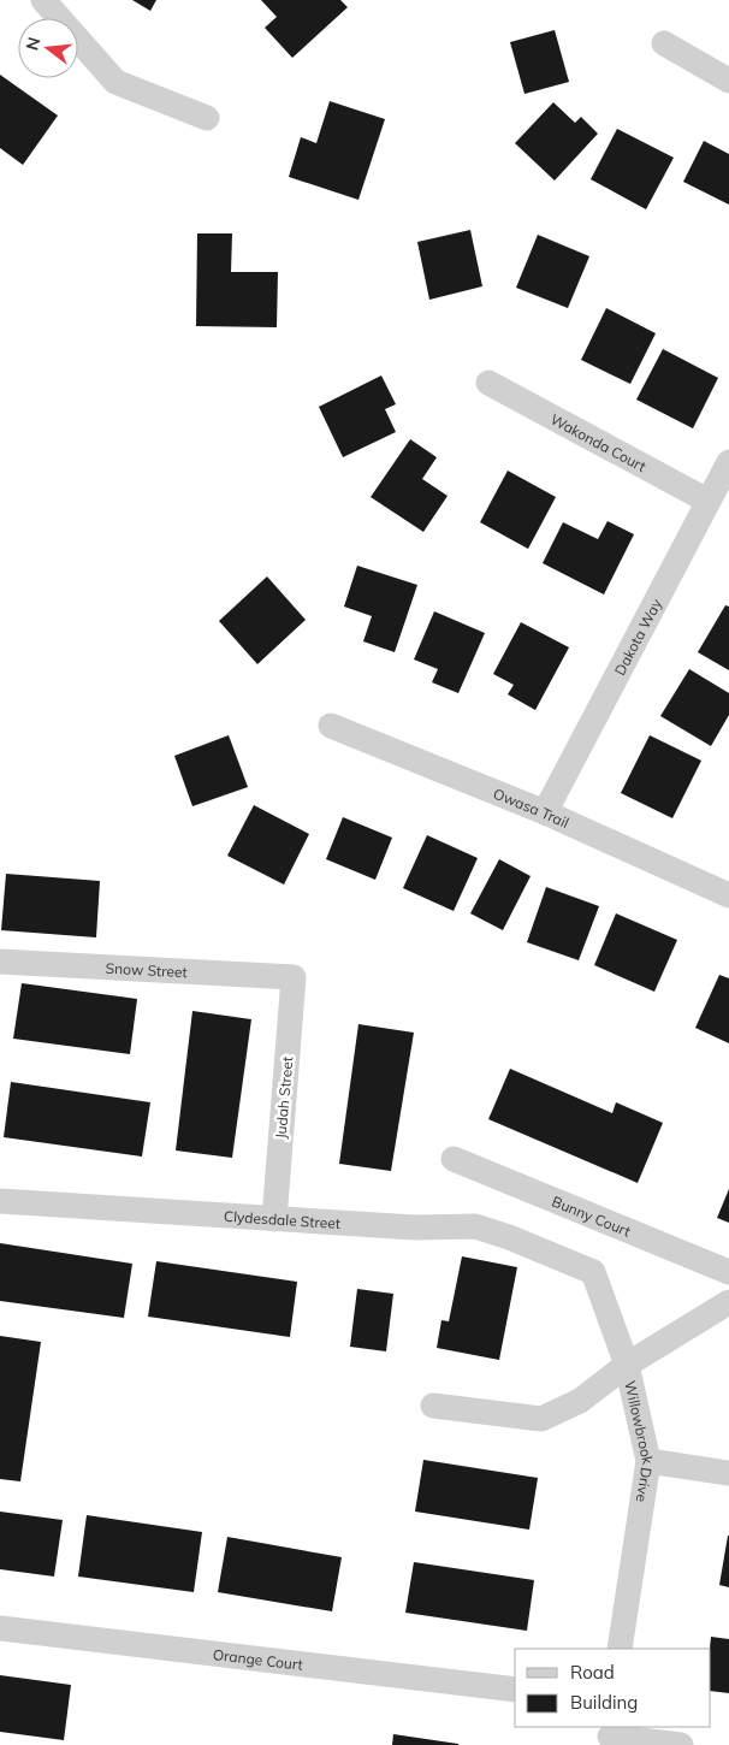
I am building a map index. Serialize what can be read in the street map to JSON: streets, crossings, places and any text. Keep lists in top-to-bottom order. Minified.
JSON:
{"streets":{"street":["Wakonda Court","Dakota Way","Owasa Trail","Snow Street","Judah Street","Bunny Court","Clydesdale Street","Willowbrook Drive","Orange Court"]},"crossings":[["Wakonda Court","Dakota Way"],["Dakota Way","Owasa Trail"],["Snow Street","Judah Street"],["Judah Street","Clydesdale Street"],["Clydesdale Street","Willowbrook Drive"]],"legend":["Road","Building"],"north":"left"}
